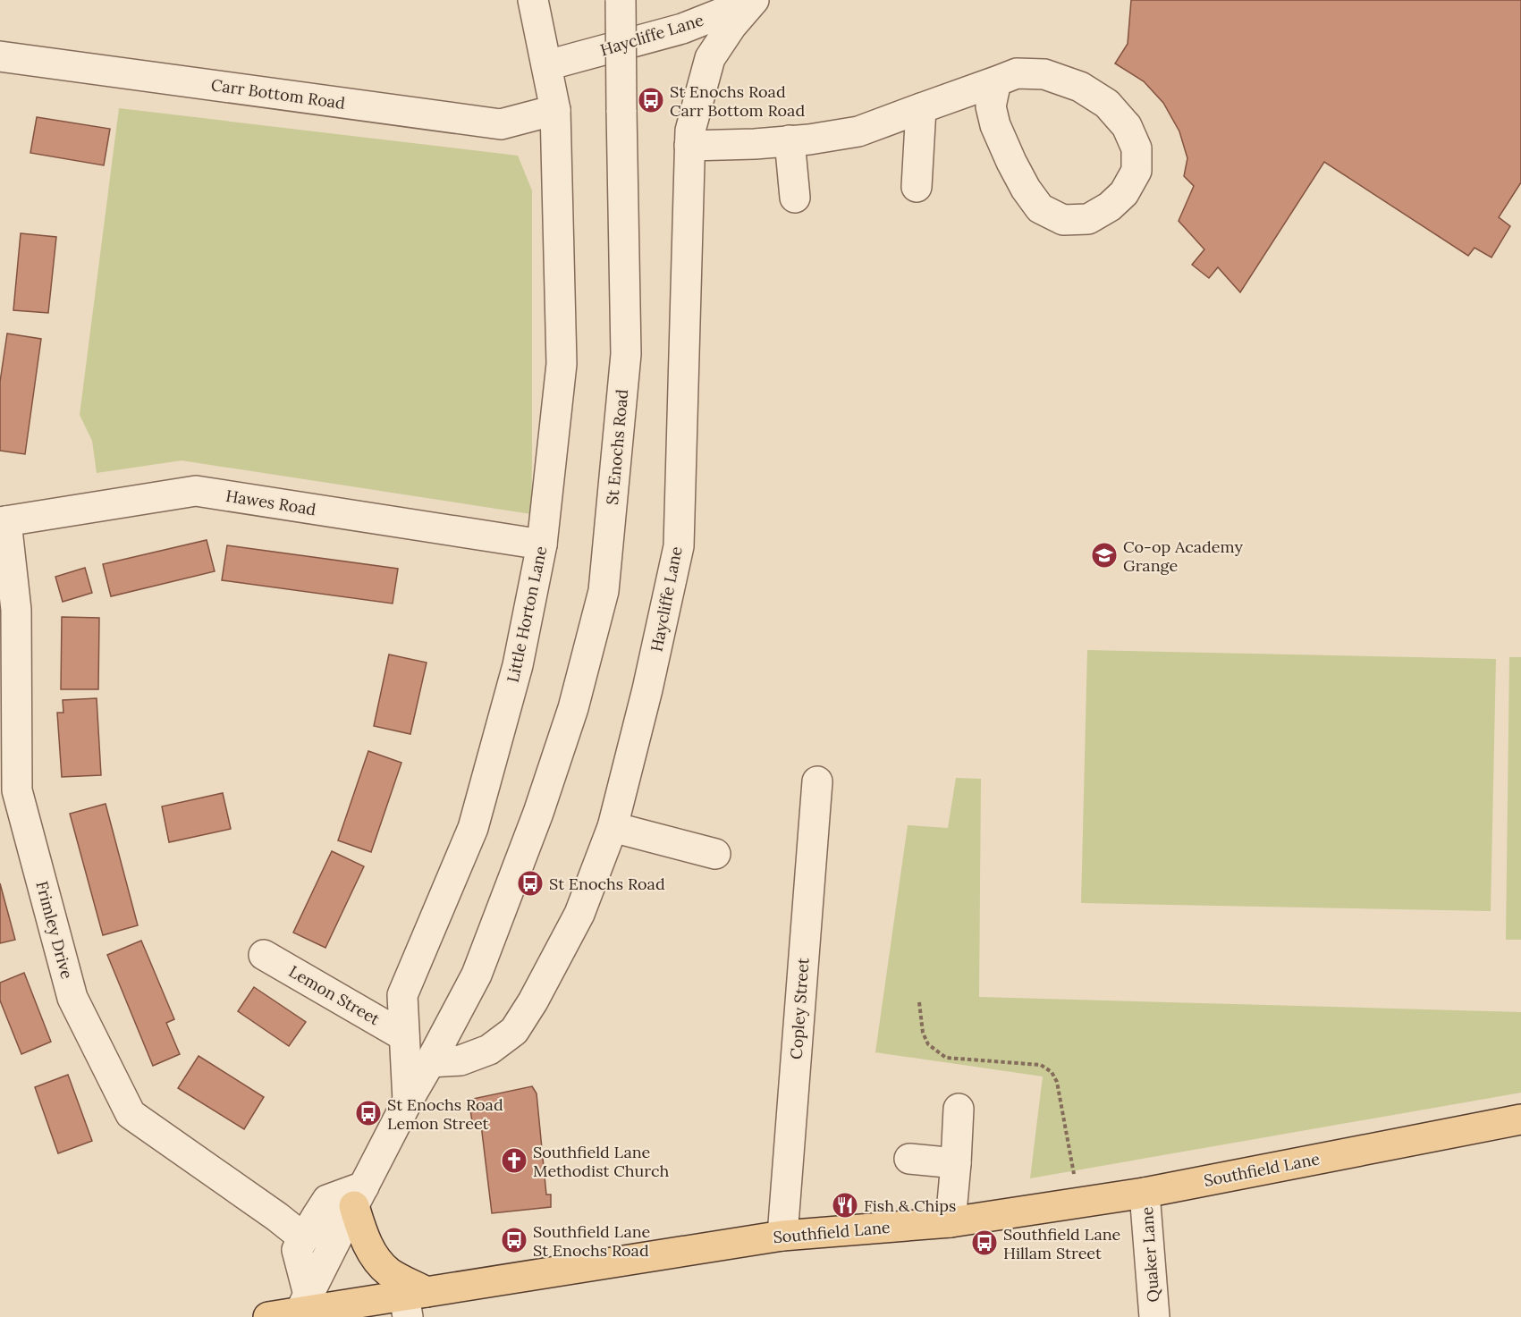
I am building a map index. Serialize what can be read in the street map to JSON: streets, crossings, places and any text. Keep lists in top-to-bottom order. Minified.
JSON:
{"streets":{"main road":["Southfield Lane"],"street":["Haycliffe Lane","Carr Bottom Road","St Enochs Road","Hawes Road","Little Horton Lane","Frimley Drive","Lemon Street","Copley Street","Quaker Lane"]},"crossings":[["Haycliffe Lane","St Enochs Road"],["Haycliffe Lane","Little Horton Lane"],["Carr Bottom Road","Little Horton Lane"],["St Enochs Road","Little Horton Lane"],["St Enochs Road","Southfield Lane"],["Hawes Road","Little Horton Lane"],["Hawes Road","Frimley Drive"],["Little Horton Lane","Lemon Street"],["Copley Street","Southfield Lane"],["Southfield Lane","Quaker Lane"]],"places":{"bus stop":["St Enochs Road Carr Bottom Road","St Enochs Road","St Enochs Road Lemon Street","Southfield Lane St Enochs Road","Southfield Lane Hillam Street"],"school or university":["Co-op Academy Grange"],"church":["Southfield Lane Methodist Church"],"restaurant":["Fish & Chips"]}}
